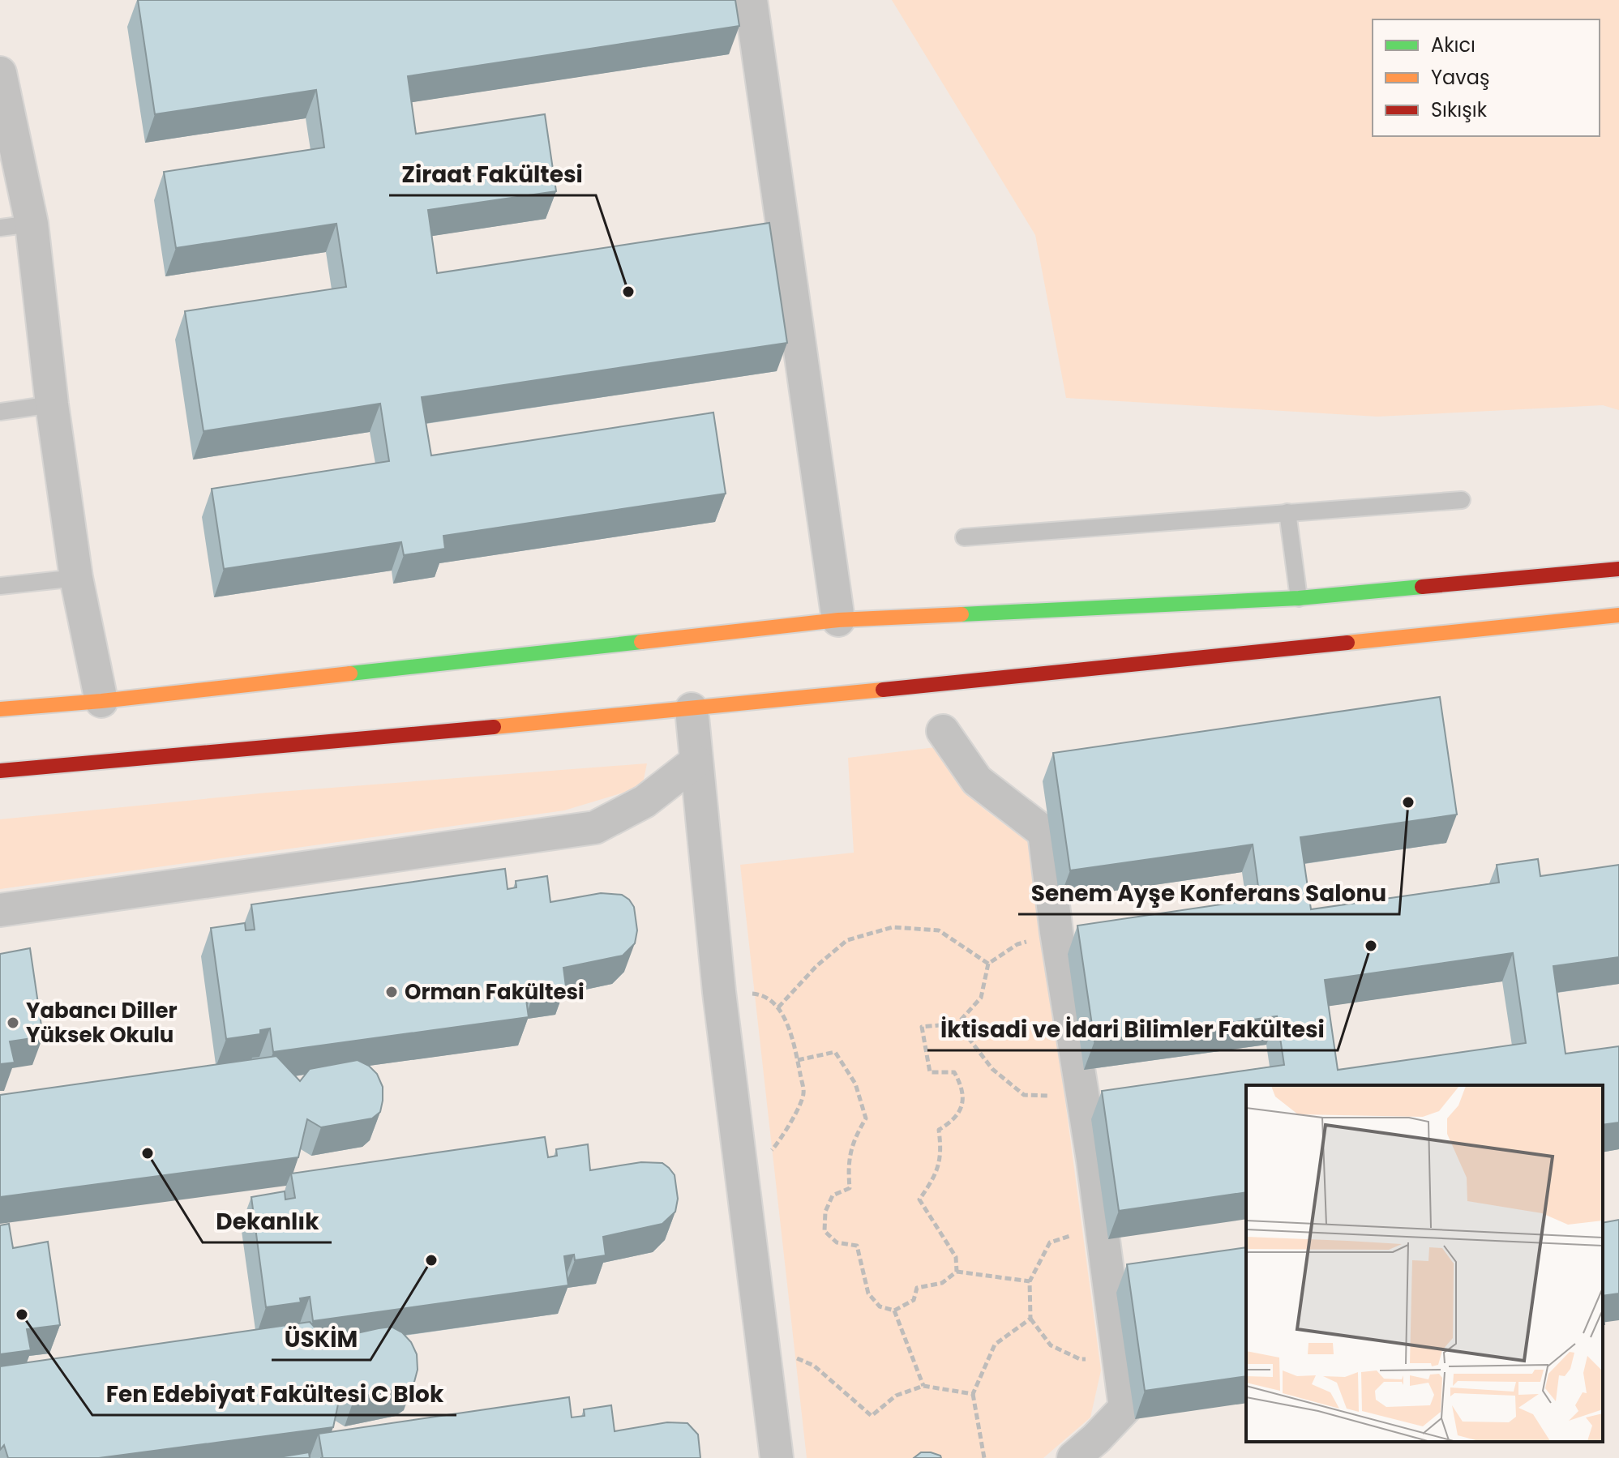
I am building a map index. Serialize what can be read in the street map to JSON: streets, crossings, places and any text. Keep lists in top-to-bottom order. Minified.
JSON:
{"places":["Ziraat Fakültesi","Senem Ayşe Konferans Salonu","İktisadi ve İdari Bilimler Fakültesi","Orman Fakültesi","Yabancı Diller Yüksek Okulu","Dekanlık","ÜSKİM","Fen Edebiyat Fakültesi C Blok"],"legend":["Akıcı","Yavaş","Sıkışık"]}
